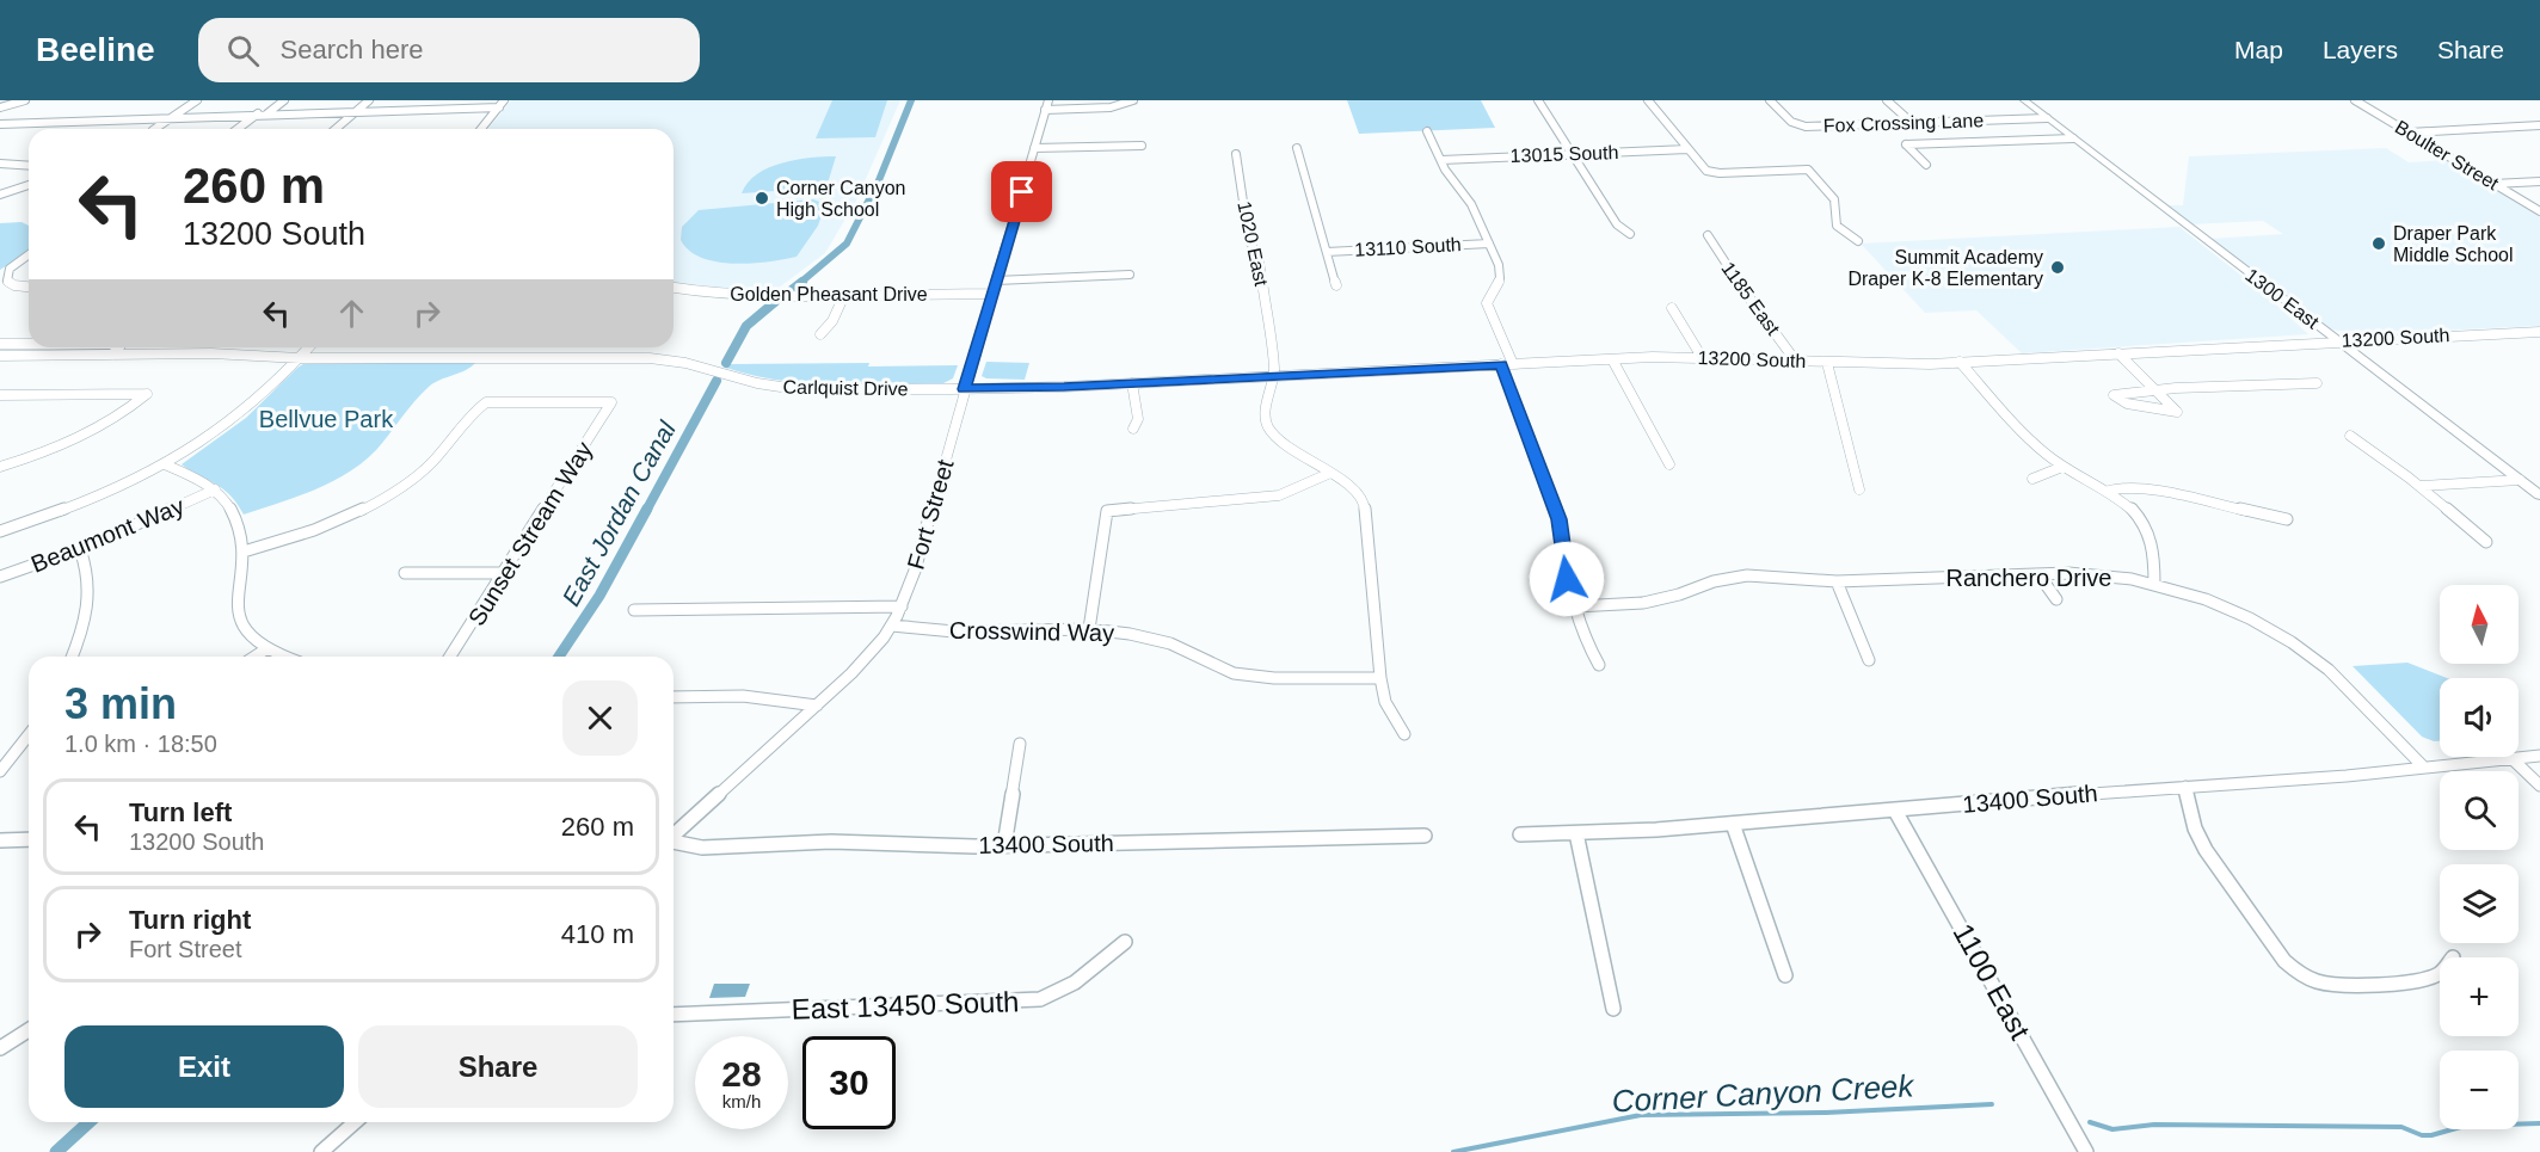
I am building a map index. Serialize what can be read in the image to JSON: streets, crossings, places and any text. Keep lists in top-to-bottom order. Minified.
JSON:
{"streets":{"main road":["1300 East"],"street":["Fox Crossing Lane","13015 South","Boulter Street","1020 East","13110 South","Golden Pheasant Drive","1185 East","13200 South","Carlquist Drive","Fort Street","Sunset Stream Way","Beaumont Way","Ranchero Drive","Crosswind Way","13400 South","1100 East","East 13450 South"]},"crossings":[["Fox Crossing Lane","1300 East"],["1020 East","13200 South"],["Golden Pheasant Drive","Fort Street"],["1185 East","13200 South"],["1300 East","13200 South"],["13200 South","Carlquist Drive"],["13200 South","Fort Street"],["Carlquist Drive","Fort Street"],["Fort Street","Crosswind Way"],["Ranchero Drive","13400 South"],["13400 South","1100 East"]],"water":["East Jordan Canal","Corner Canyon Creek"],"parks":["Bellvue Park"],"places":["Corner Canyon High School","Draper Park Middle School","Summit Academy Draper K-8 Elementary"],"north":"top","page":{"header":"Beeline","search":"Search here","nav":["Map","Layers","Share"],"turn":["260 m","13200 South"],"map_buttons":["+","−"],"heading":["3 min","1.0 km · 18:50"],"list":[{"name":"Turn left","note":"13200 South","value":"260 m"},{"name":"Turn right","note":"Fort Street","value":"410 m"}],"buttons":["Exit","Share"],"speed":"28 km/h","limit":"30"}}
